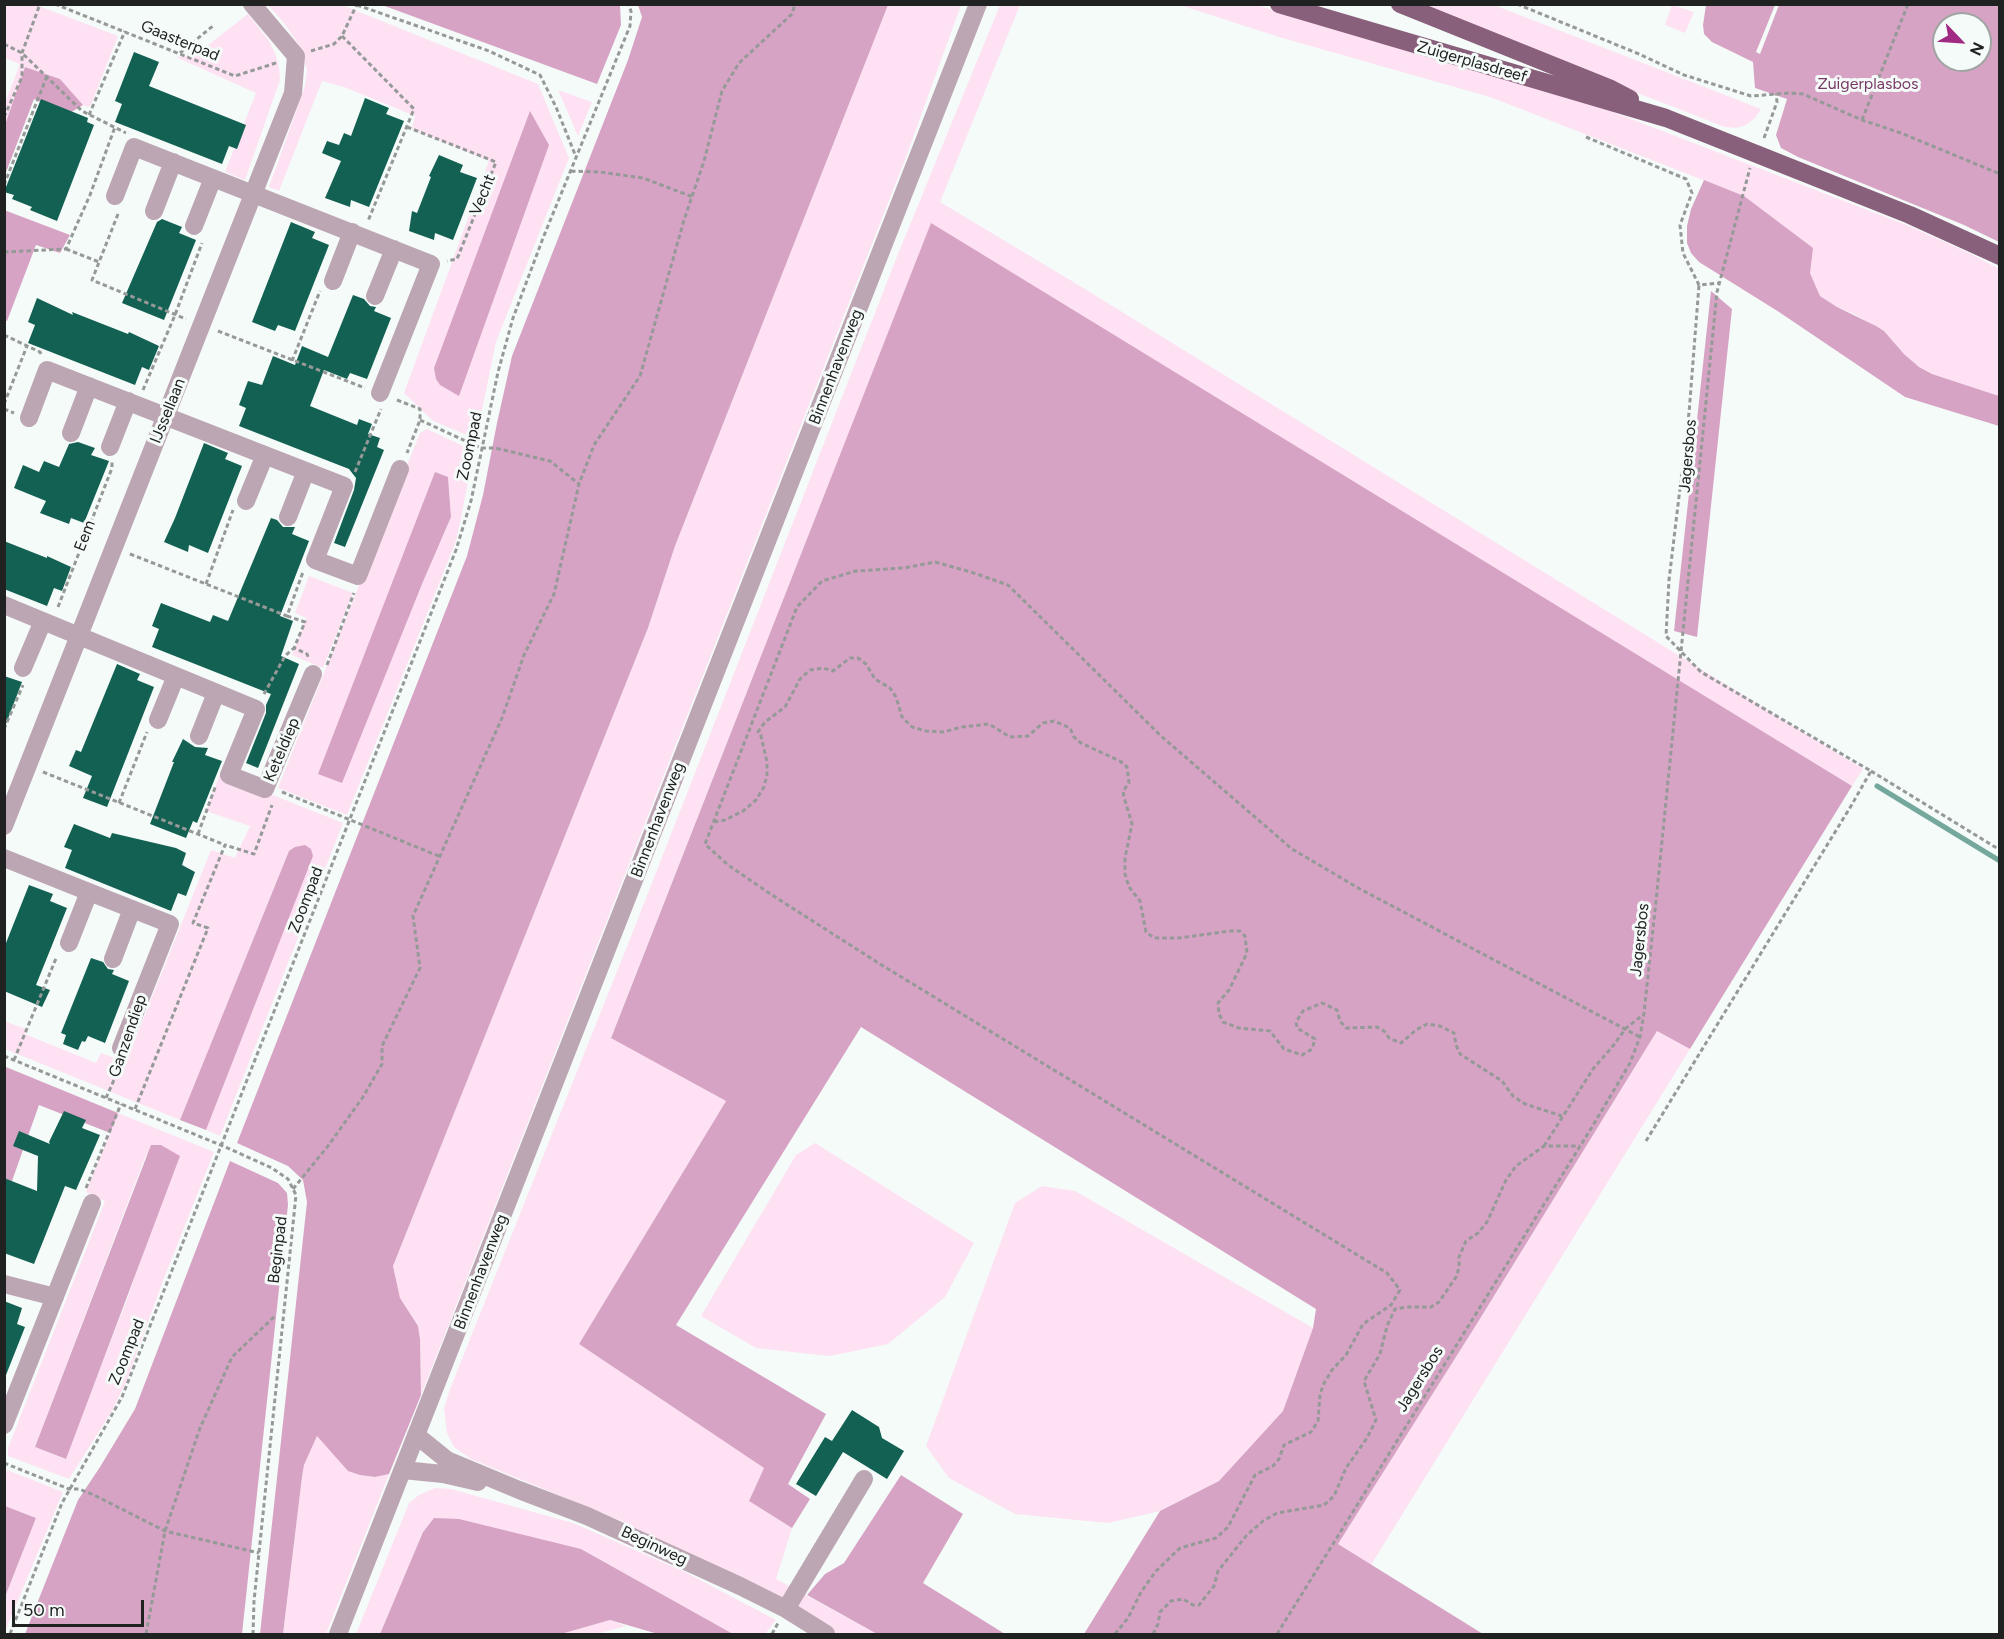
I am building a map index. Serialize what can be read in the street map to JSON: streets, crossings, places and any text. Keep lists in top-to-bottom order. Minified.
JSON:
{"streets":{"main road":["Zuigerplasdreef"],"street":["Binnenhavenweg","IJssellaan","Keteldiep","Ganzendiep","Beginweg"],"path":["Gaasterpad","Vecht","Zoompad","Jagersbos","Eem","Beginpad"]},"crossings":[["Gaasterpad","IJssellaan"],["Zuigerplasdreef","Jagersbos"],["Binnenhavenweg","Beginweg"],["IJssellaan","Eem"]],"parks":["Zuigerplasbos"],"scale_bar":"50 m","north":"bottom right"}
